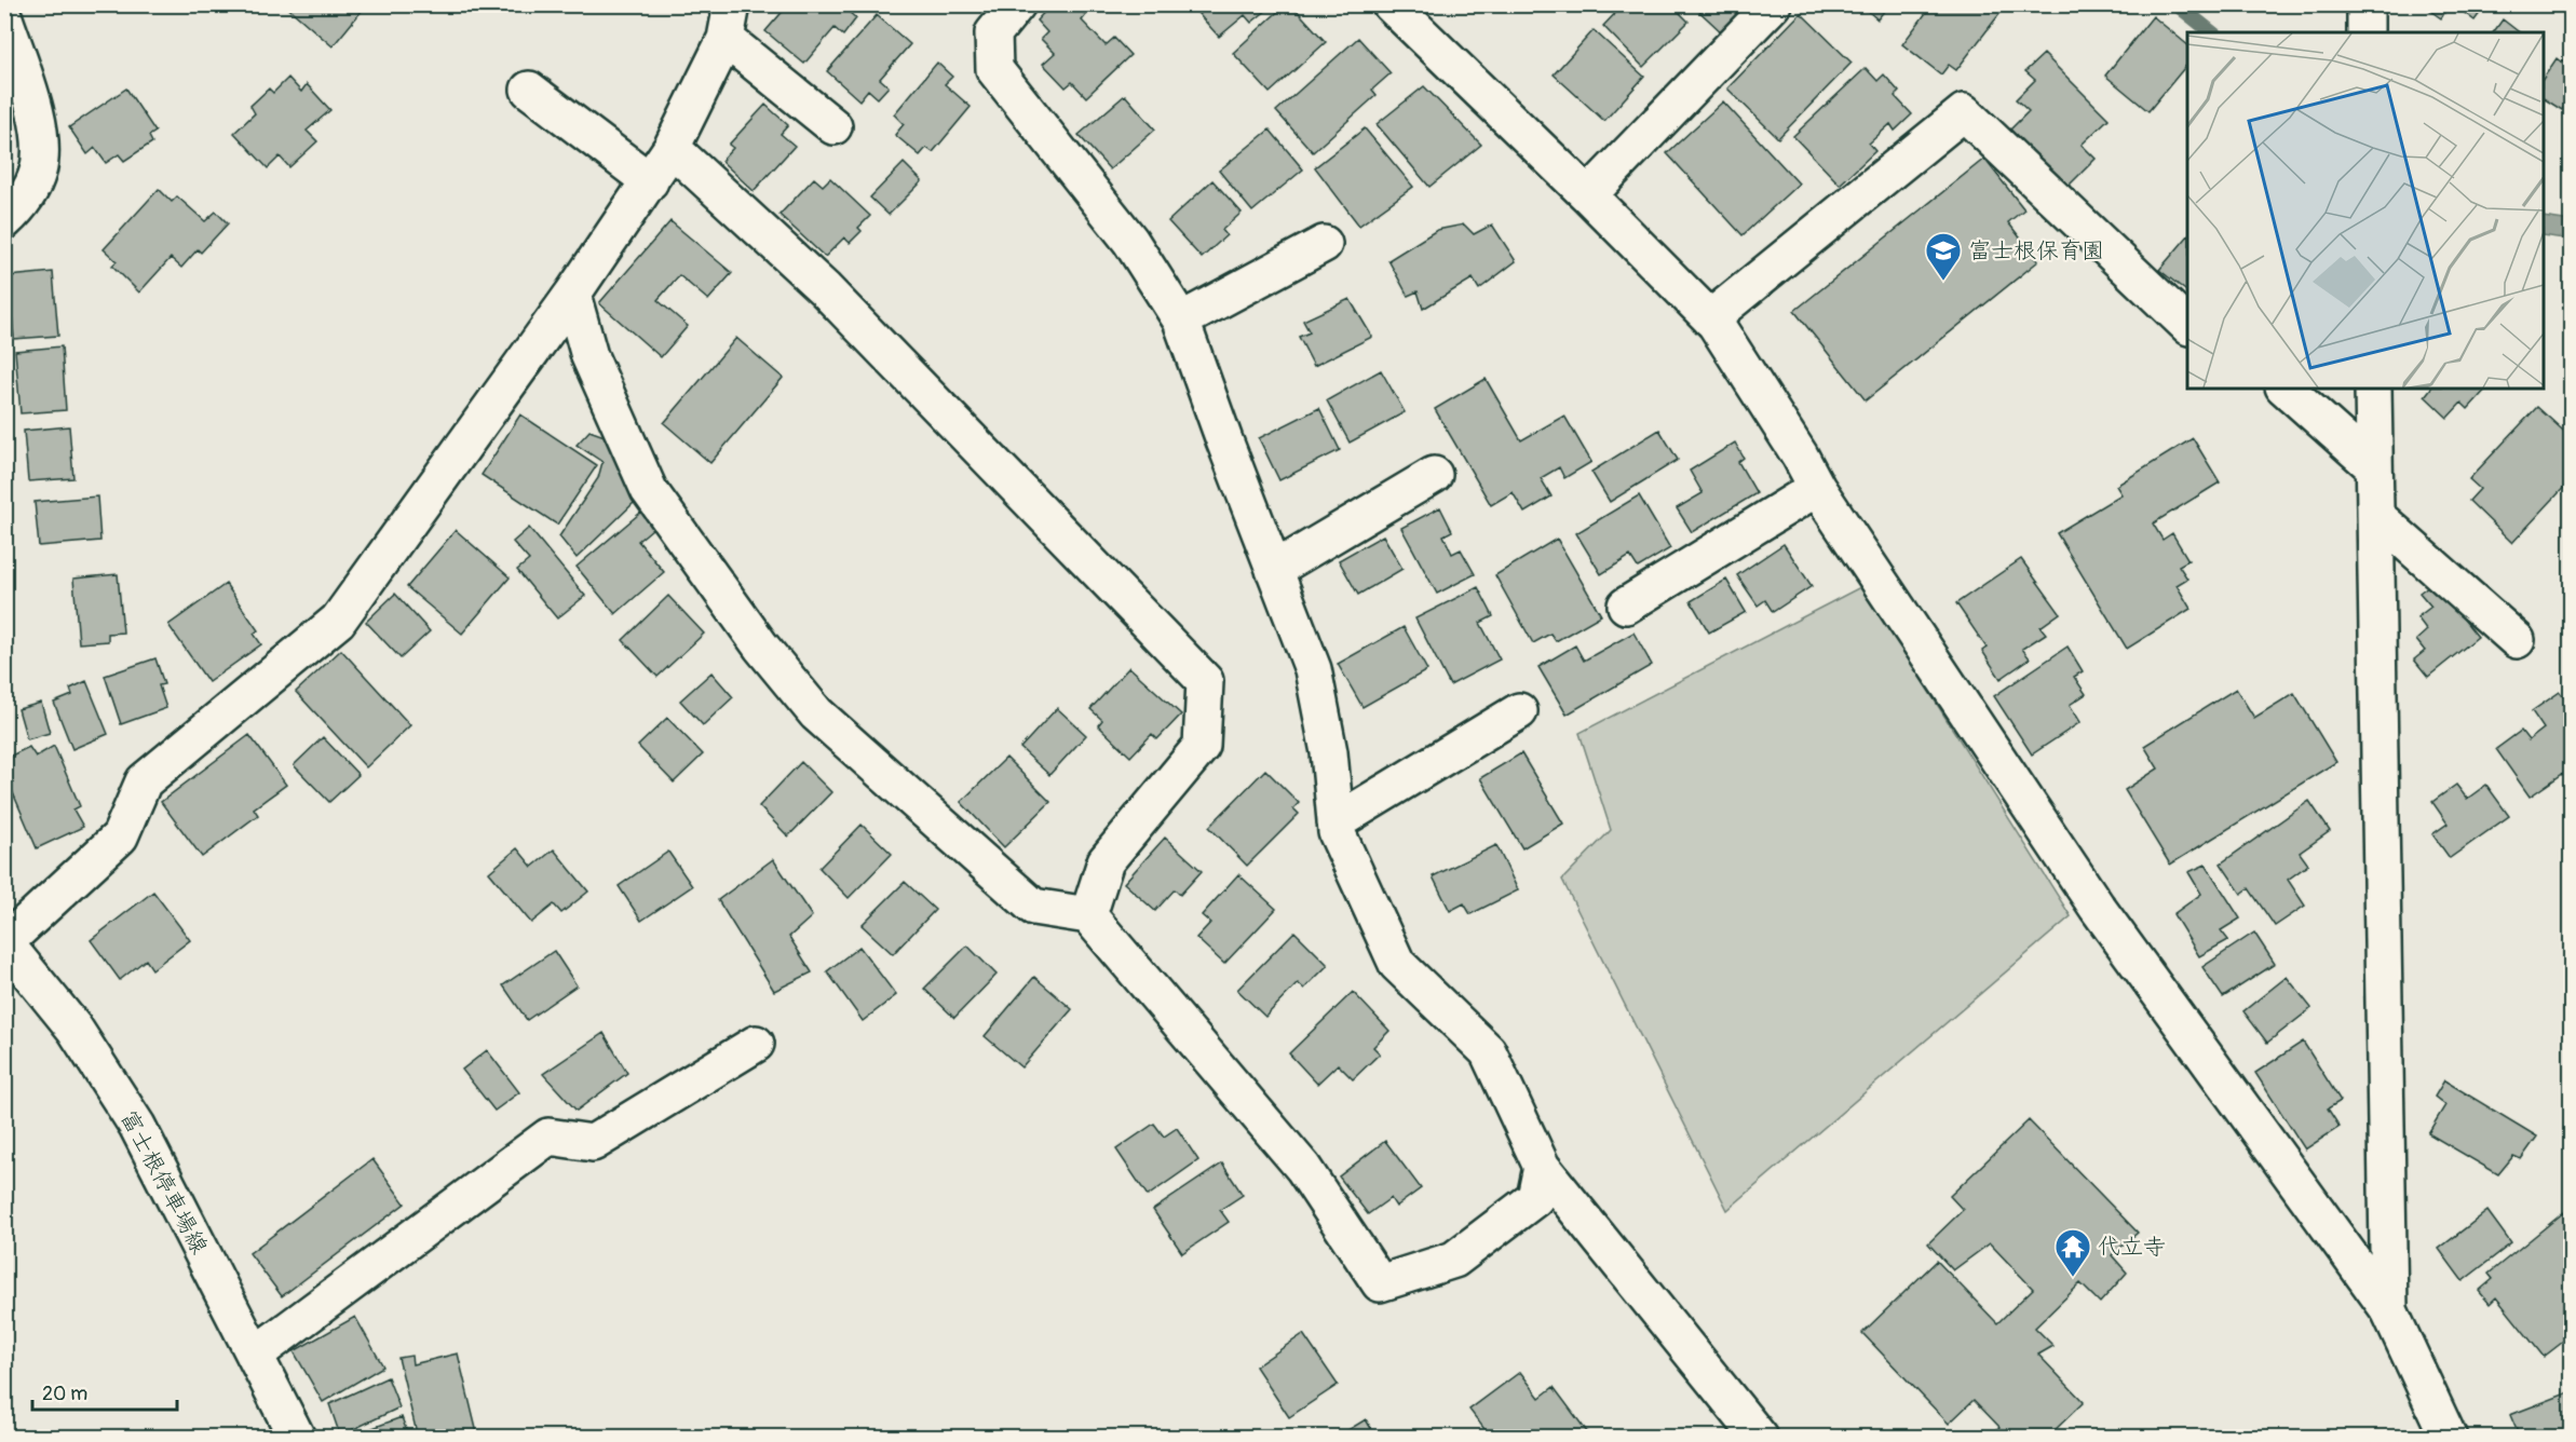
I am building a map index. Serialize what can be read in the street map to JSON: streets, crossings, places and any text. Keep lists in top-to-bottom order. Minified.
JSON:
{"streets":{"street":["富士根停車場線"]},"places":{"school or university":["富士根保育園"],"temple":["代立寺"]},"scale_bar":"20 m"}
